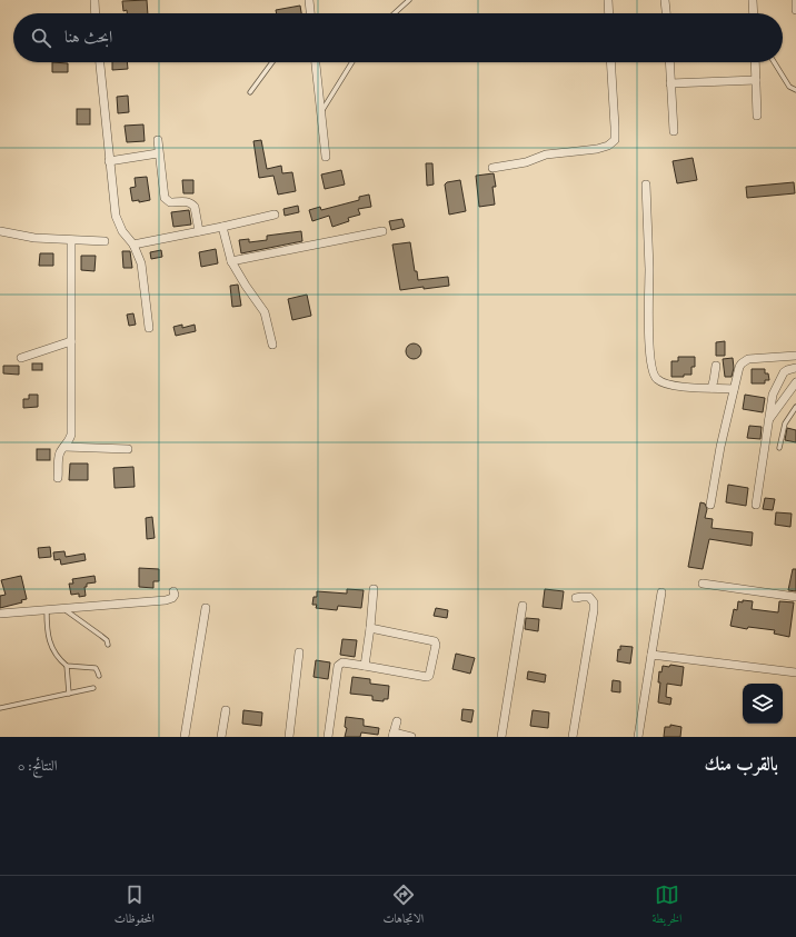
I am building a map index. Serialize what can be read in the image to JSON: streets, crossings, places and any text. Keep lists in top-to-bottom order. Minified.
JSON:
{"page":{"search":"ابحث هنا","heading":["بالقرب منك","النتائج: 0"],"nav":["الخريطة","الاتجاهات","المحفوظات"]}}
